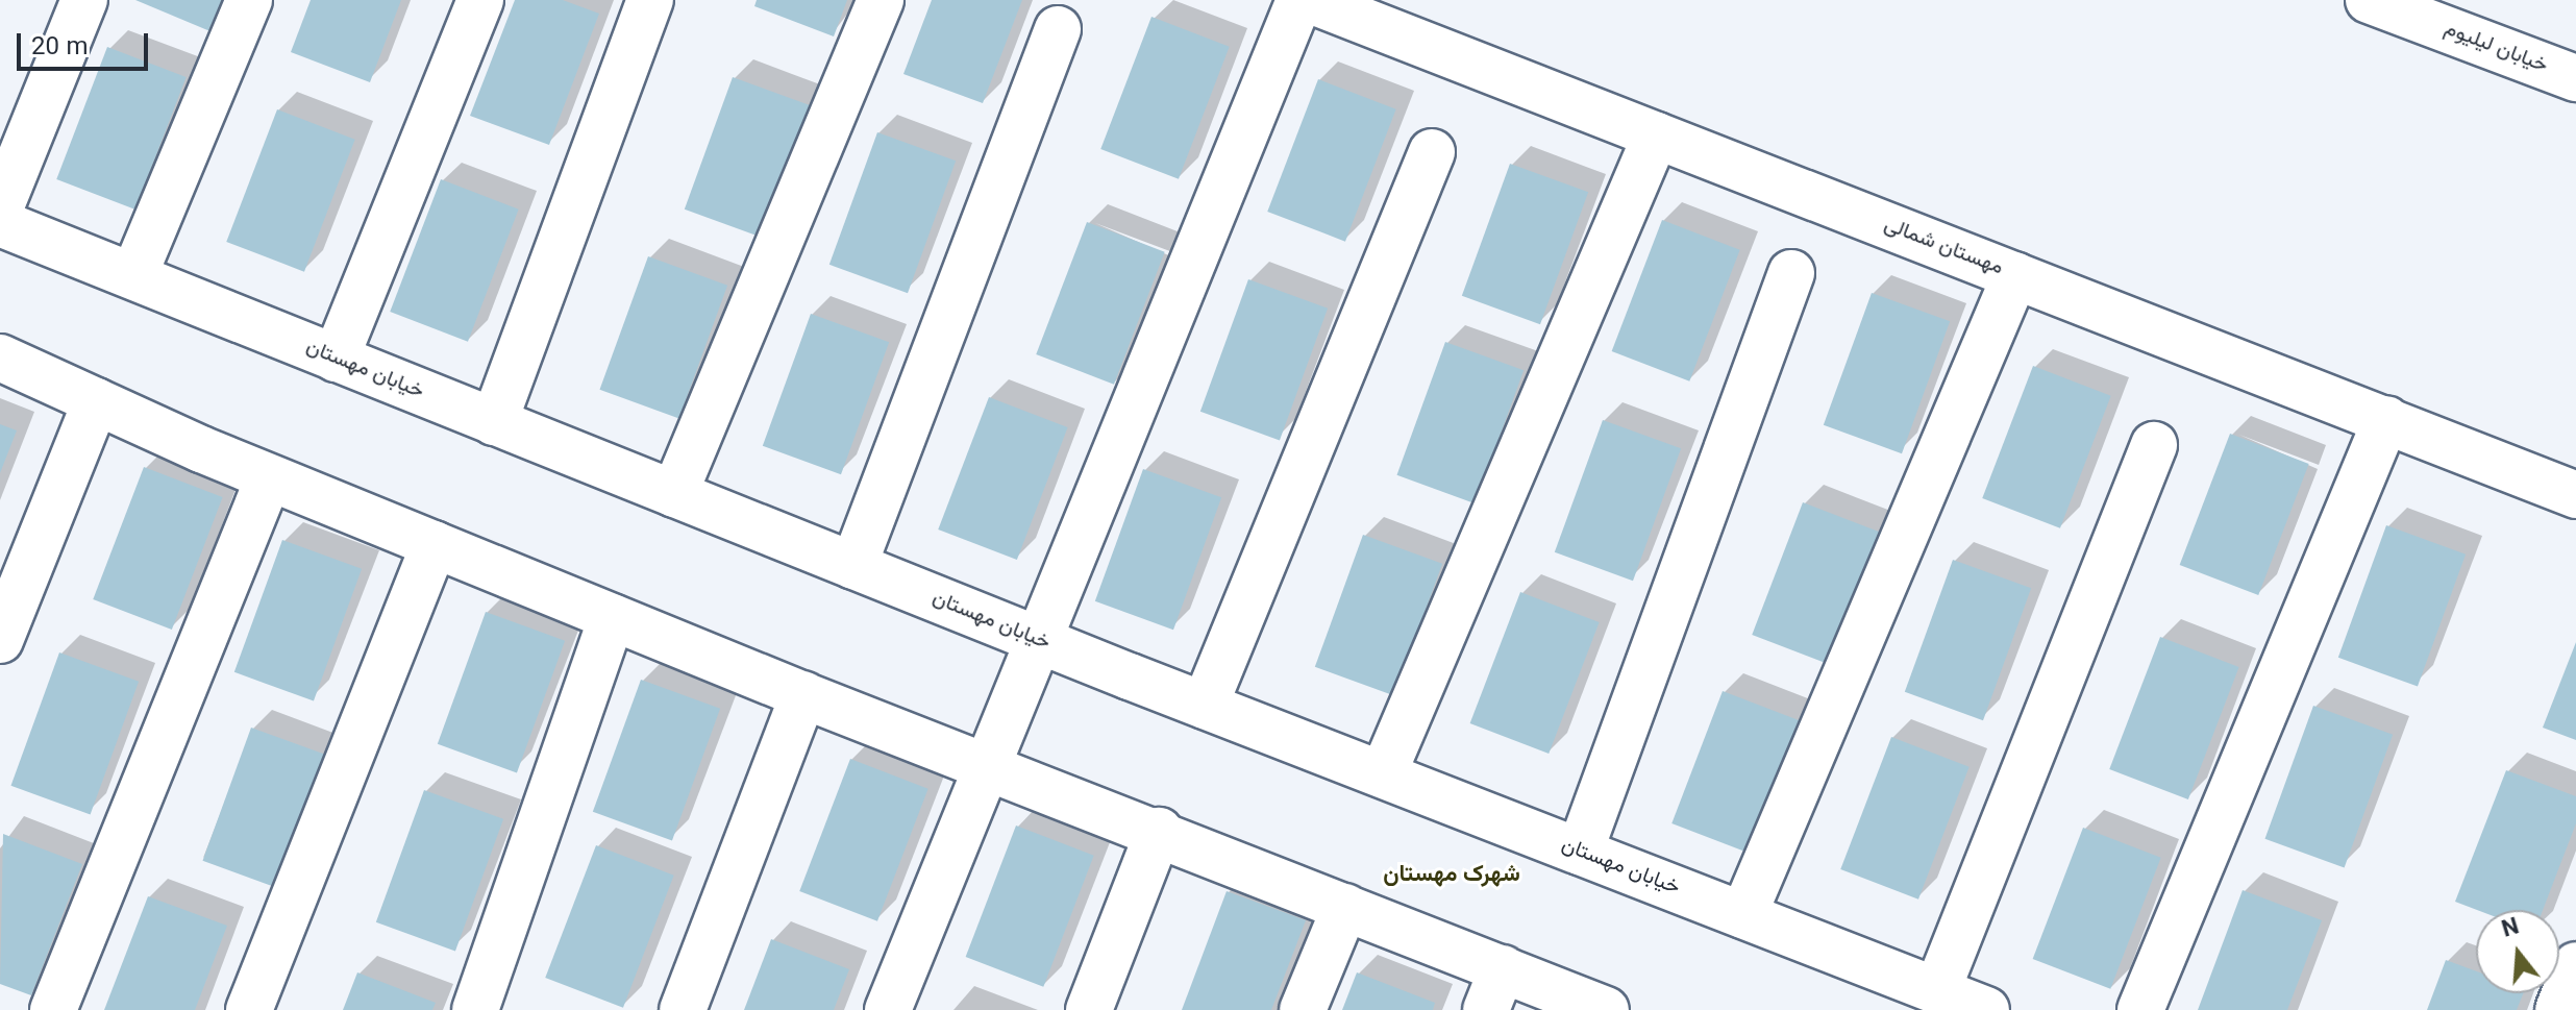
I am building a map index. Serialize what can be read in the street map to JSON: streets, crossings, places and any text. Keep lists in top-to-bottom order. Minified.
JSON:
{"streets":{"street":["خیابان لیلیوم","مهستان شمالی","خیابان مهستان"]},"districts":["شهرک مهستان"],"scale_bar":"20 m","north":"top"}
